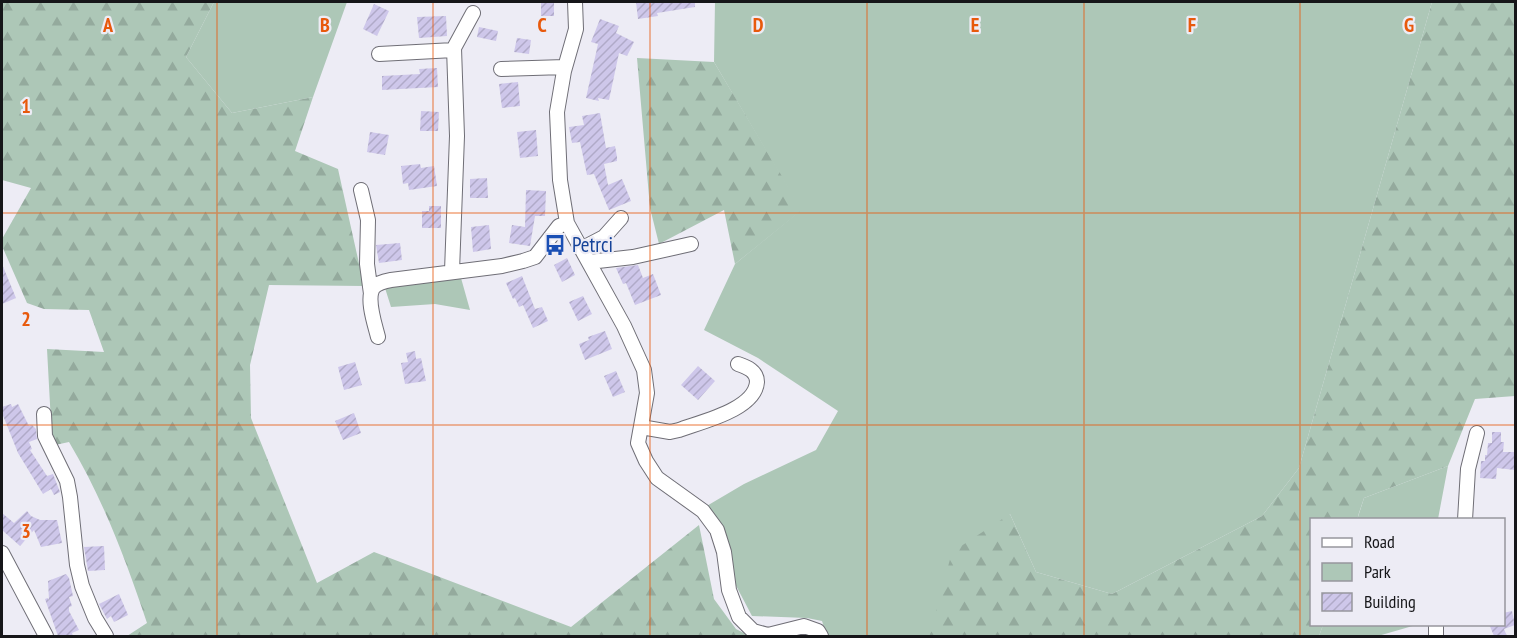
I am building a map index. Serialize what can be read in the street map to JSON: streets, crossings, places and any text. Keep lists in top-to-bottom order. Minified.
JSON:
{"places":{"bus stop":["Petrci"]},"legend":["Road","Park","Building"],"grid":{"columns":["A","B","C","D","E","F","G"],"rows":["1","2","3"]}}
